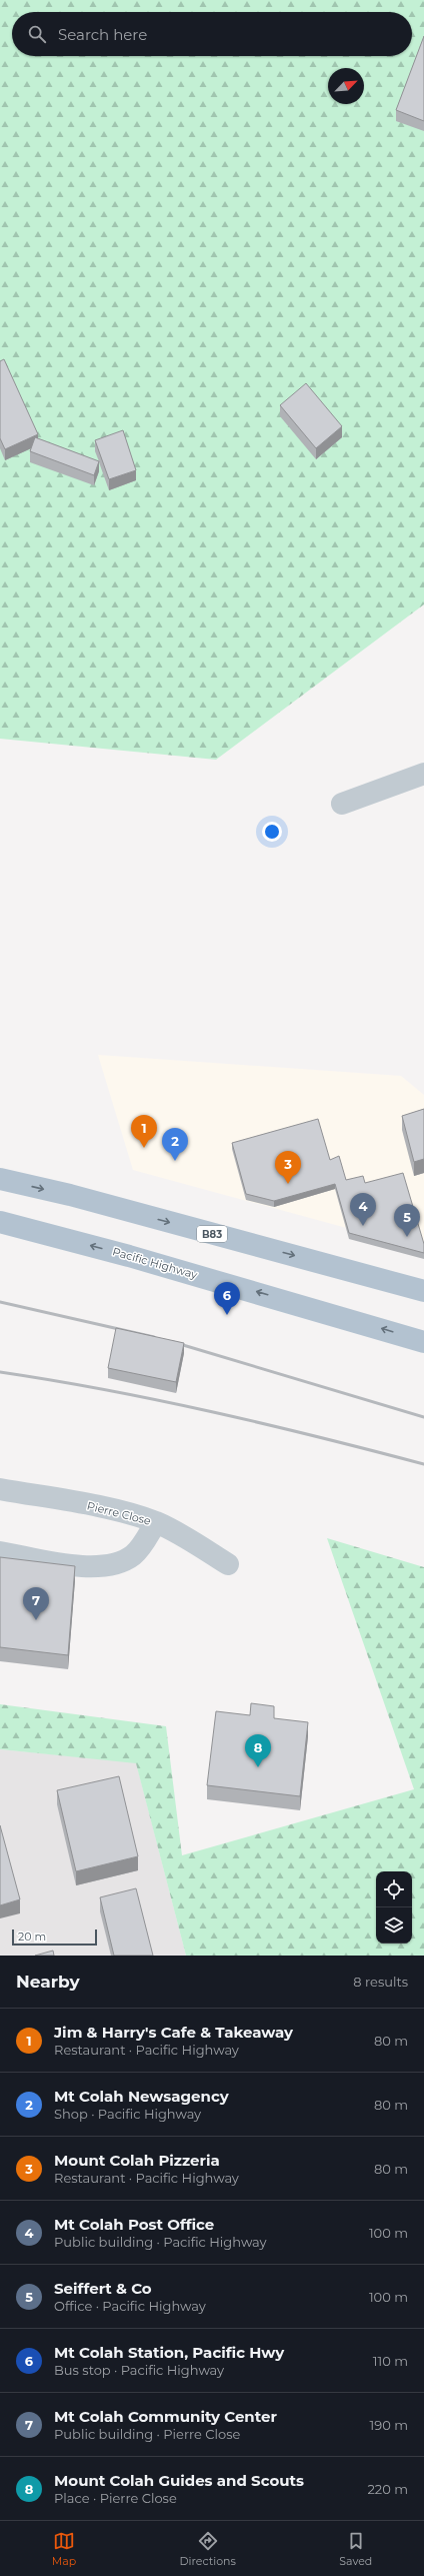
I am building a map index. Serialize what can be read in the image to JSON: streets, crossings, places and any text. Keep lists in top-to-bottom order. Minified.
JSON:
{"streets":{"main road":["B83","Pacific Highway"],"street":["Pierre Close"]},"scale_bar":"20 m","north":"top right","page":{"search":"Search here","pins":["1","2","3","4","5","6","7","8"],"scale":"20 m","heading":["Nearby","8 results"],"list":[{"mark":"1","name":"Jim & Harry's Cafe & Takeaway","note":"Restaurant · Pacific Highway","value":"80 m"},{"mark":"2","name":"Mt Colah Newsagency","note":"Shop · Pacific Highway","value":"80 m"},{"mark":"3","name":"Mount Colah Pizzeria","note":"Restaurant · Pacific Highway","value":"80 m"},{"mark":"4","name":"Mt Colah Post Office","note":"Public building · Pacific Highway","value":"100 m"},{"mark":"5","name":"Seiffert & Co","note":"Office · Pacific Highway","value":"100 m"},{"mark":"6","name":"Mt Colah Station, Pacific Hwy","note":"Bus stop · Pacific Highway","value":"110 m"},{"mark":"7","name":"Mt Colah Community Center","note":"Public building · Pierre Close","value":"190 m"},{"mark":"8","name":"Mount Colah Guides and Scouts","note":"Place · Pierre Close","value":"220 m"}],"nav":["Map","Directions","Saved"]}}
